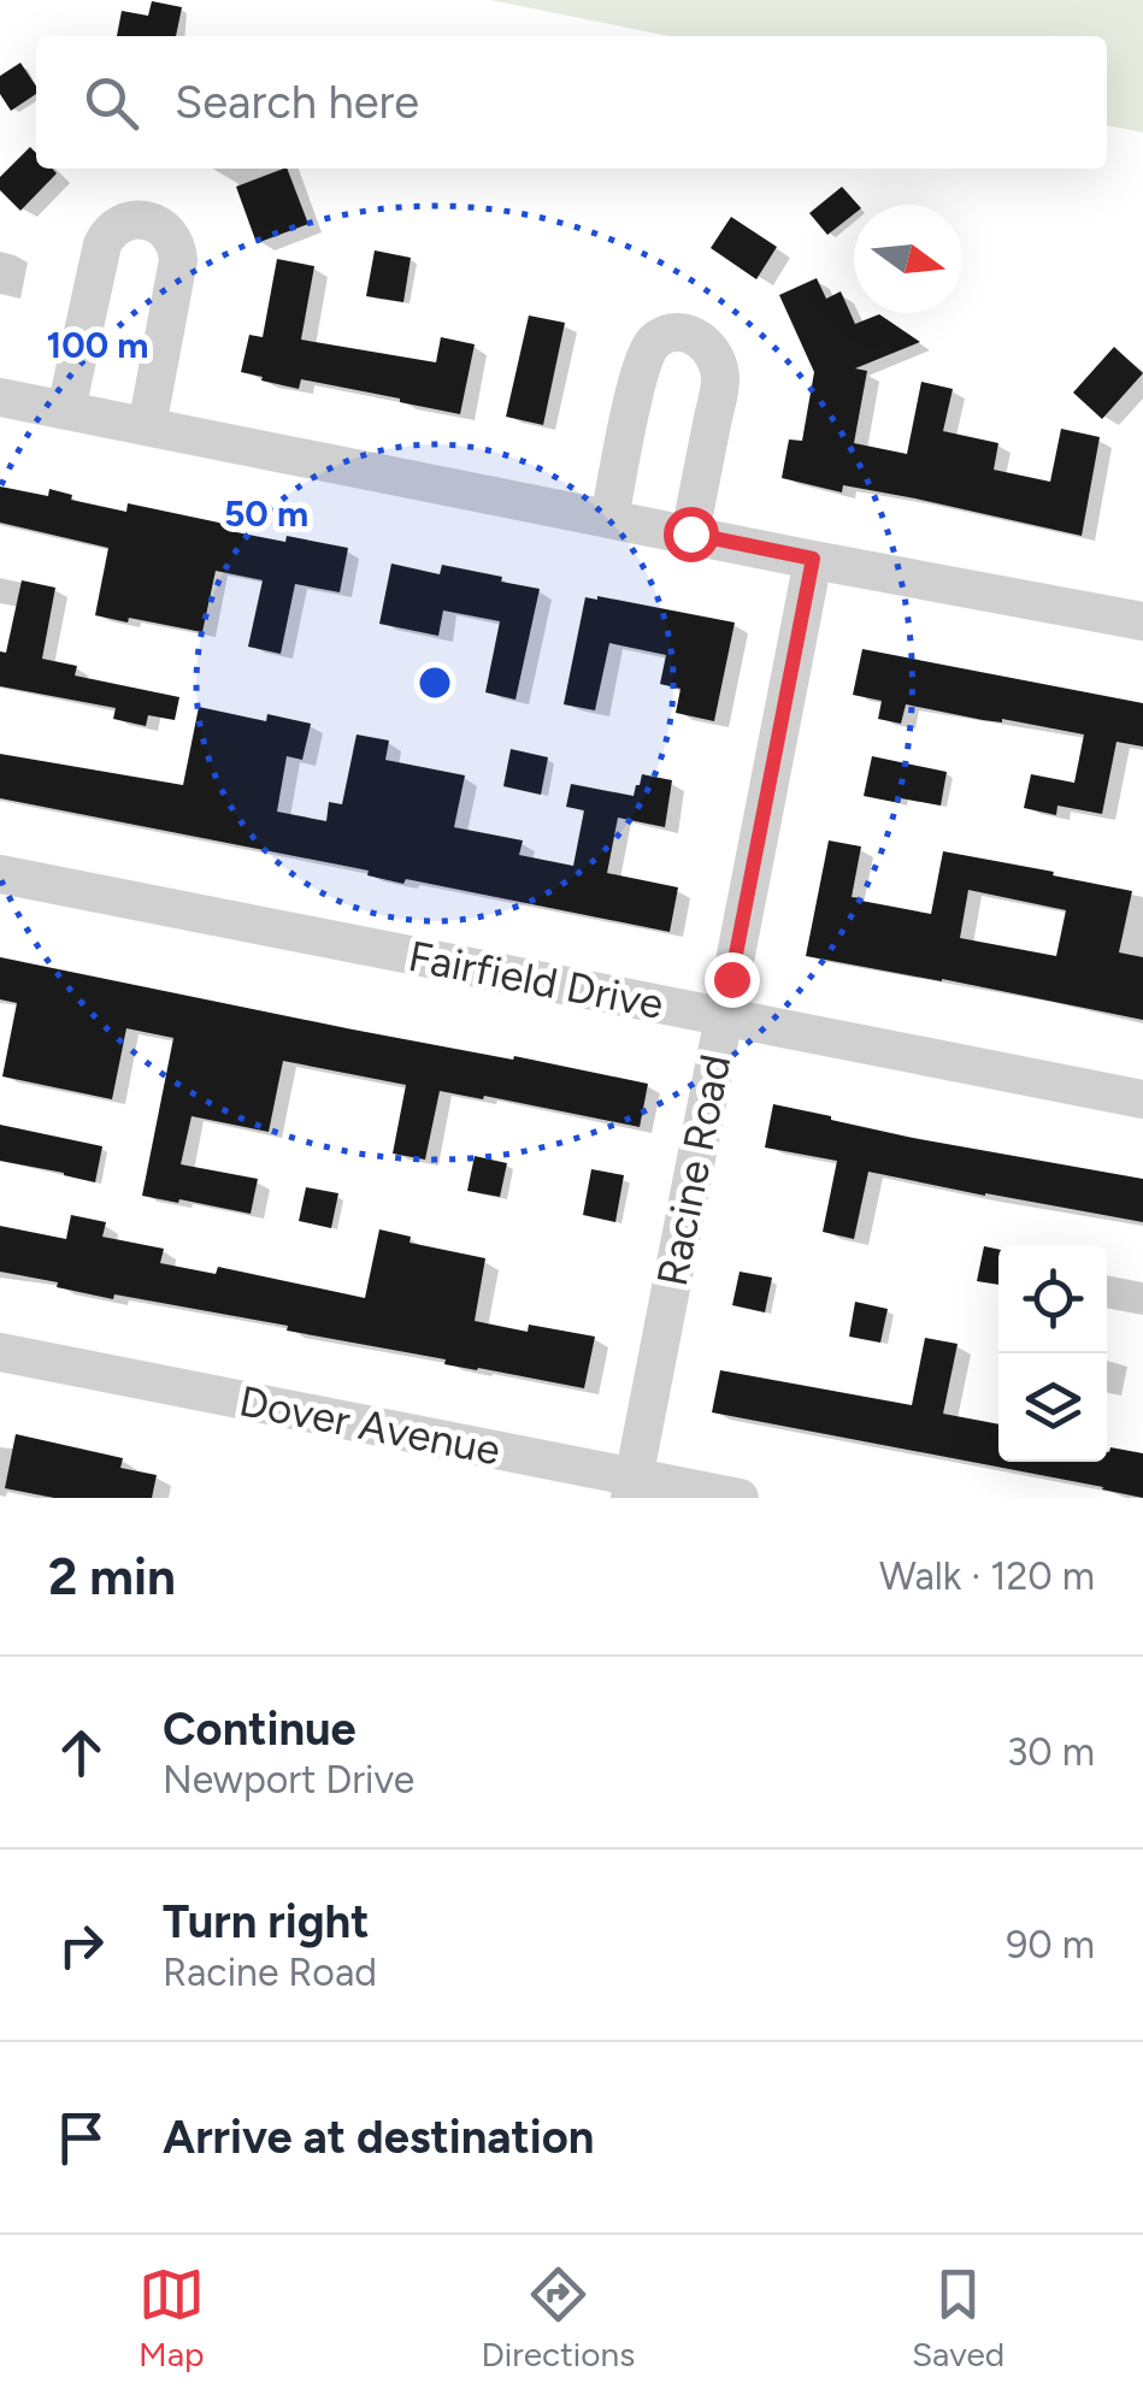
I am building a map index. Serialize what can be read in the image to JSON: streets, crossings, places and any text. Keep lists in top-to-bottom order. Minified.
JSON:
{"streets":{"street":["Fairfield Drive","Racine Road","Dover Avenue"]},"crossings":[["Fairfield Drive","Racine Road"],["Racine Road","Dover Avenue"]],"north":"right","page":{"search":"Search here","heading":["2 min","Walk · 120 m"],"list":[["Continue","Newport Drive","30 m"],["Turn right","Racine Road","90 m"],"Arrive at destination"],"nav":["Map","Directions","Saved"]},"rings":["100 m","50 m"]}
